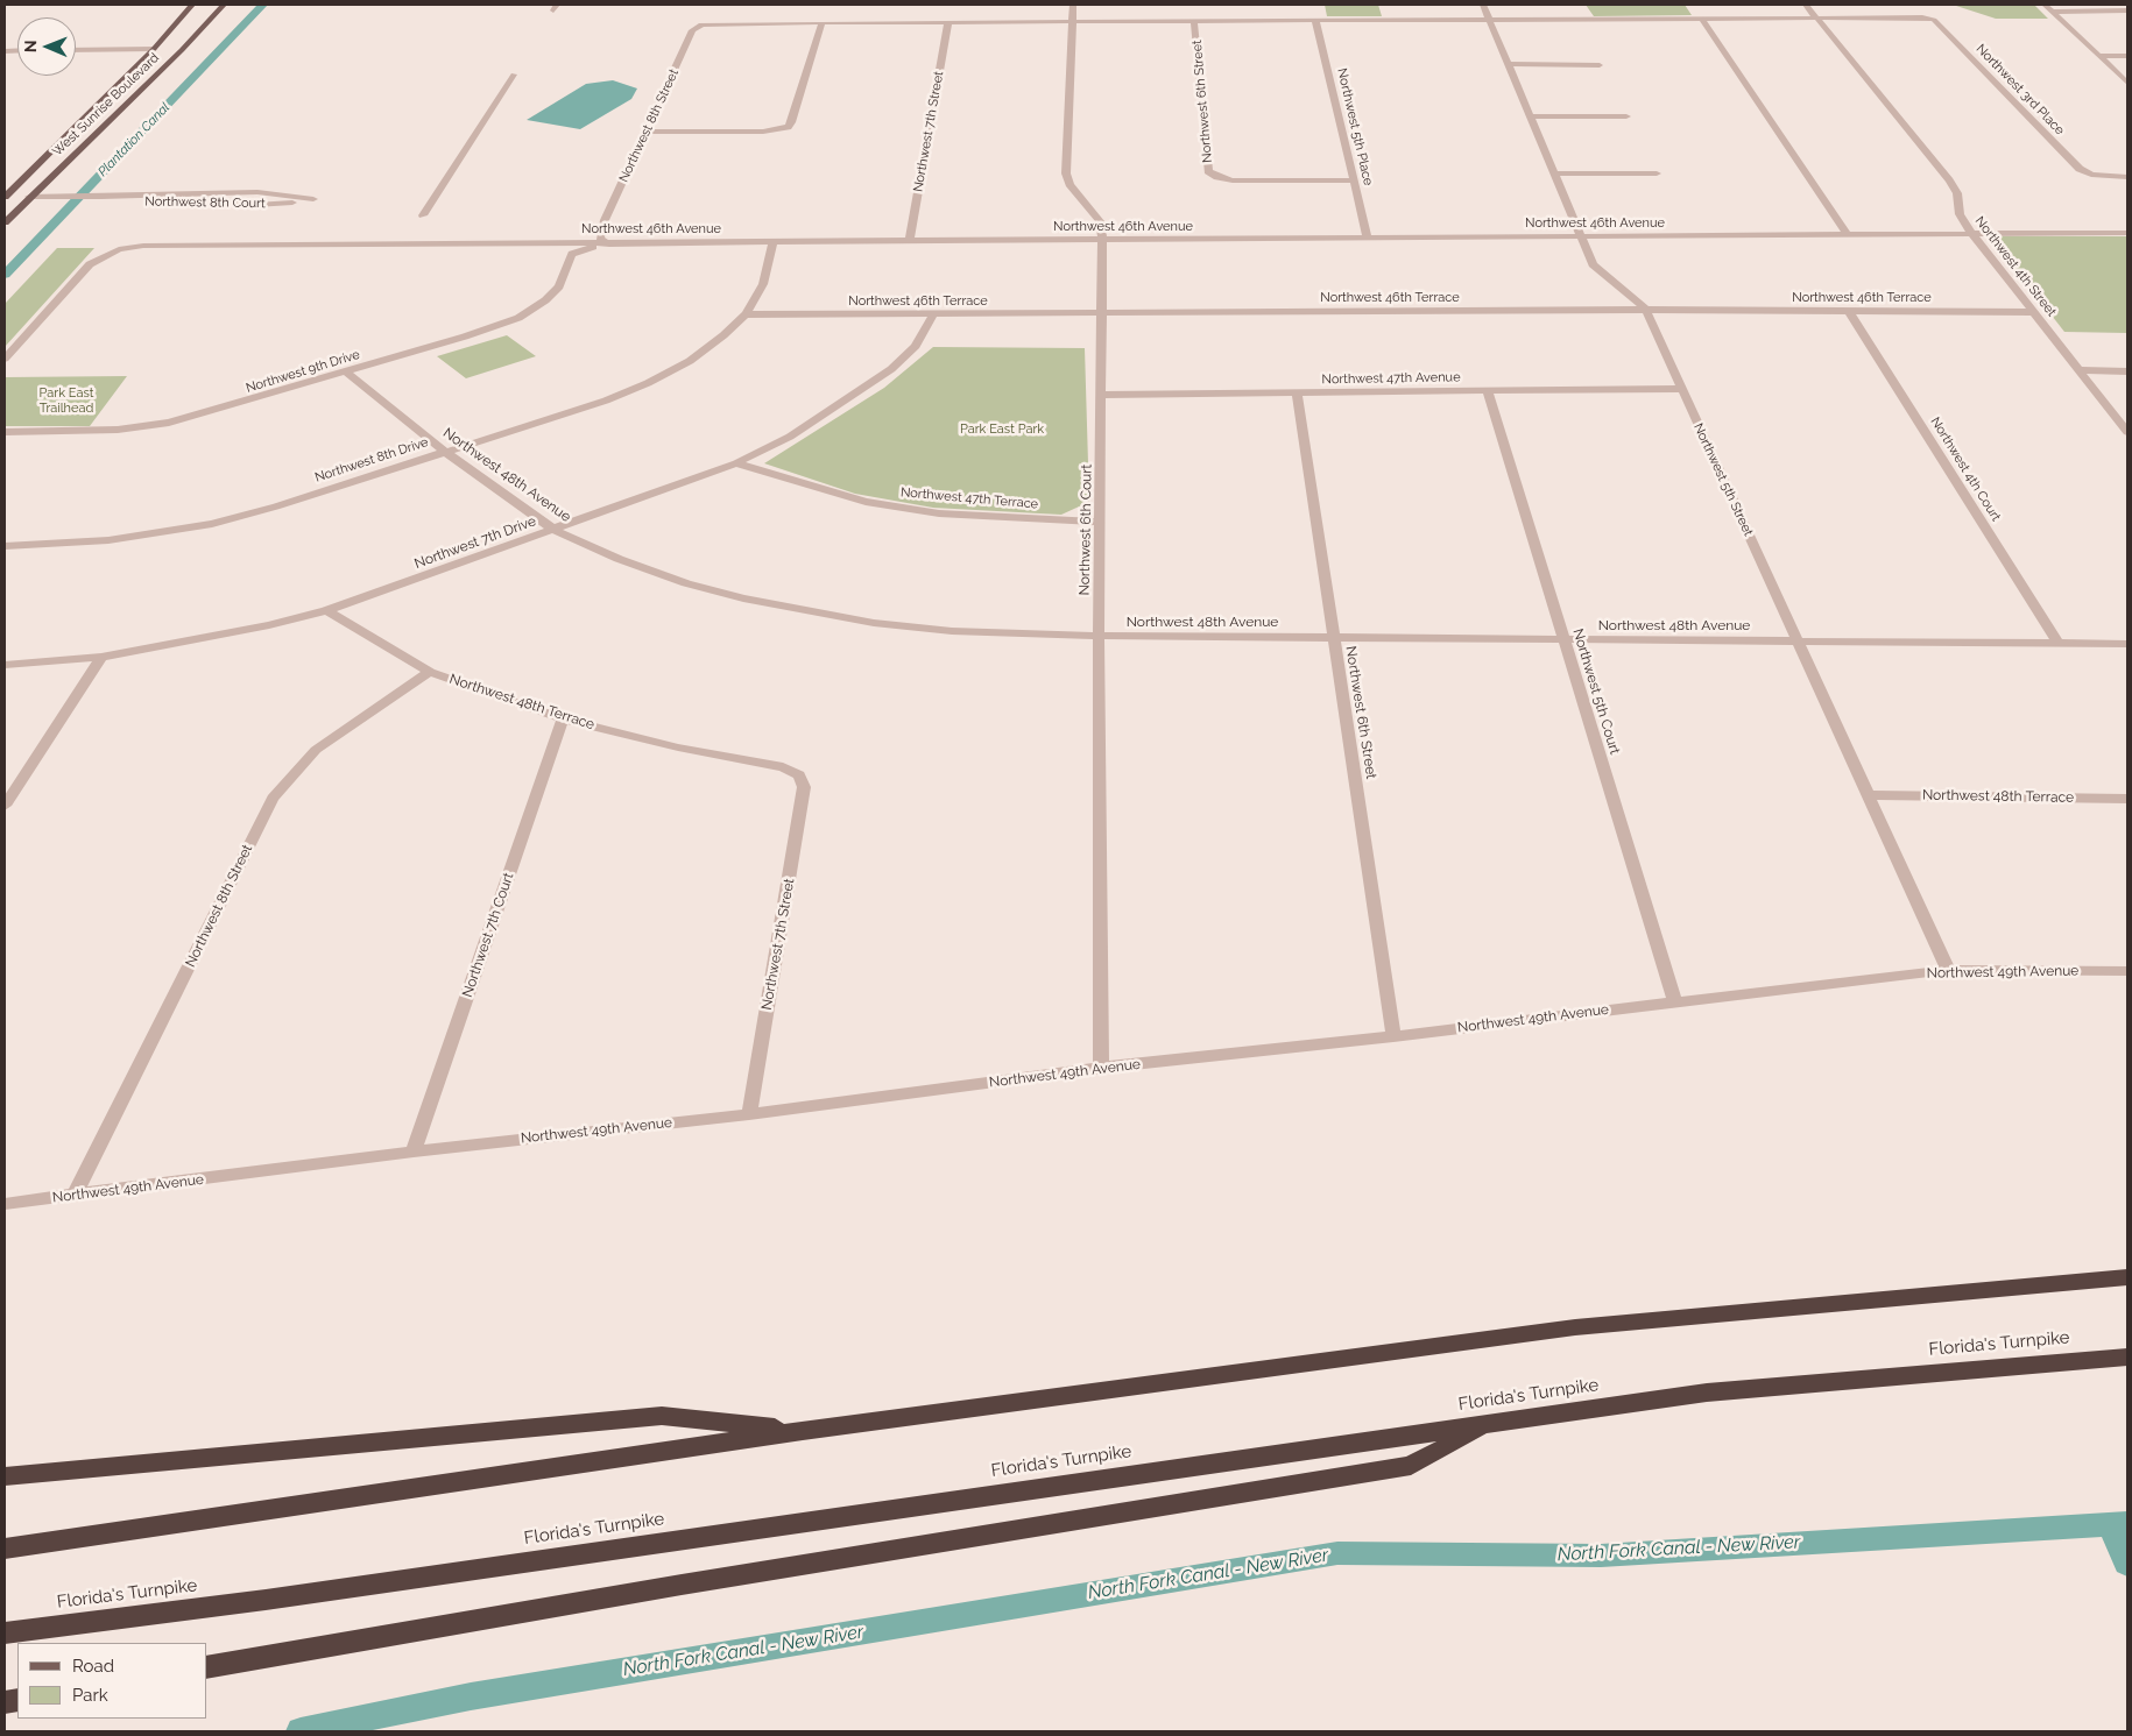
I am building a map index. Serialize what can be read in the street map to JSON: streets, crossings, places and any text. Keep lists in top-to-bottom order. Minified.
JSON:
{"streets":{"highway":["Florida's Turnpike"],"main road":["West Sunrise Boulevard"],"street":["Northwest 3rd Place","Northwest 6th Street","Northwest 8th Street","Northwest 5th Place","Northwest 7th Street","Northwest 8th Court","Northwest 46th Avenue","Northwest 4th Street","Northwest 46th Terrace","Northwest 9th Drive","Northwest 47th Avenue","Northwest 8th Drive","Northwest 4th Court","Northwest 48th Avenue","Northwest 5th Street","Northwest 47th Terrace","Northwest 6th Court","Northwest 7th Drive","Northwest 5th Court","Northwest 48th Terrace","Northwest 7th Court","Northwest 49th Avenue"]},"crossings":[["Northwest 3rd Place","Northwest 4th Street"],["Northwest 6th Street","Northwest 5th Place"],["Northwest 6th Street","Northwest 47th Avenue"],["Northwest 6th Street","Northwest 48th Avenue"],["Northwest 6th Street","Northwest 49th Avenue"],["West Sunrise Boulevard","Northwest 8th Court"],["Northwest 8th Street","Northwest 46th Avenue"],["Northwest 8th Street","Northwest 48th Terrace"],["Northwest 8th Street","Northwest 49th Avenue"],["Northwest 5th Place","Northwest 46th Avenue"],["Northwest 7th Street","Northwest 46th Avenue"],["Northwest 7th Street","Northwest 48th Terrace"],["Northwest 7th Street","Northwest 49th Avenue"],["Northwest 46th Avenue","Northwest 4th Street"],["Northwest 46th Avenue","Northwest 8th Drive"],["Northwest 46th Avenue","Northwest 5th Street"],["Northwest 46th Avenue","Northwest 6th Court"],["Northwest 4th Street","Northwest 46th Terrace"],["Northwest 46th Terrace","Northwest 8th Drive"],["Northwest 46th Terrace","Northwest 4th Court"],["Northwest 46th Terrace","Northwest 5th Street"],["Northwest 46th Terrace","Northwest 6th Court"],["Northwest 46th Terrace","Northwest 7th Drive"],["Northwest 9th Drive","Northwest 48th Avenue"],["Northwest 47th Avenue","Northwest 5th Street"],["Northwest 47th Avenue","Northwest 6th Court"],["Northwest 47th Avenue","Northwest 5th Court"],["Northwest 8th Drive","Northwest 48th Avenue"],["Northwest 4th Court","Northwest 48th Avenue"],["Northwest 48th Avenue","Northwest 5th Street"],["Northwest 48th Avenue","Northwest 6th Court"],["Northwest 48th Avenue","Northwest 7th Drive"],["Northwest 48th Avenue","Northwest 5th Court"],["Northwest 5th Street","Northwest 48th Terrace"],["Northwest 5th Street","Northwest 49th Avenue"],["Northwest 47th Terrace","Northwest 6th Court"],["Northwest 47th Terrace","Northwest 7th Drive"],["Northwest 6th Court","Northwest 49th Avenue"],["Northwest 7th Drive","Northwest 48th Terrace"],["Northwest 5th Court","Northwest 49th Avenue"],["Northwest 48th Terrace","Northwest 7th Court"],["Northwest 7th Court","Northwest 49th Avenue"]],"water":["Plantation Canal","North Fork Canal - New River"],"parks":["Park East Trailhead","Park East Park"],"legend":["Road","Park"],"north":"left"}
